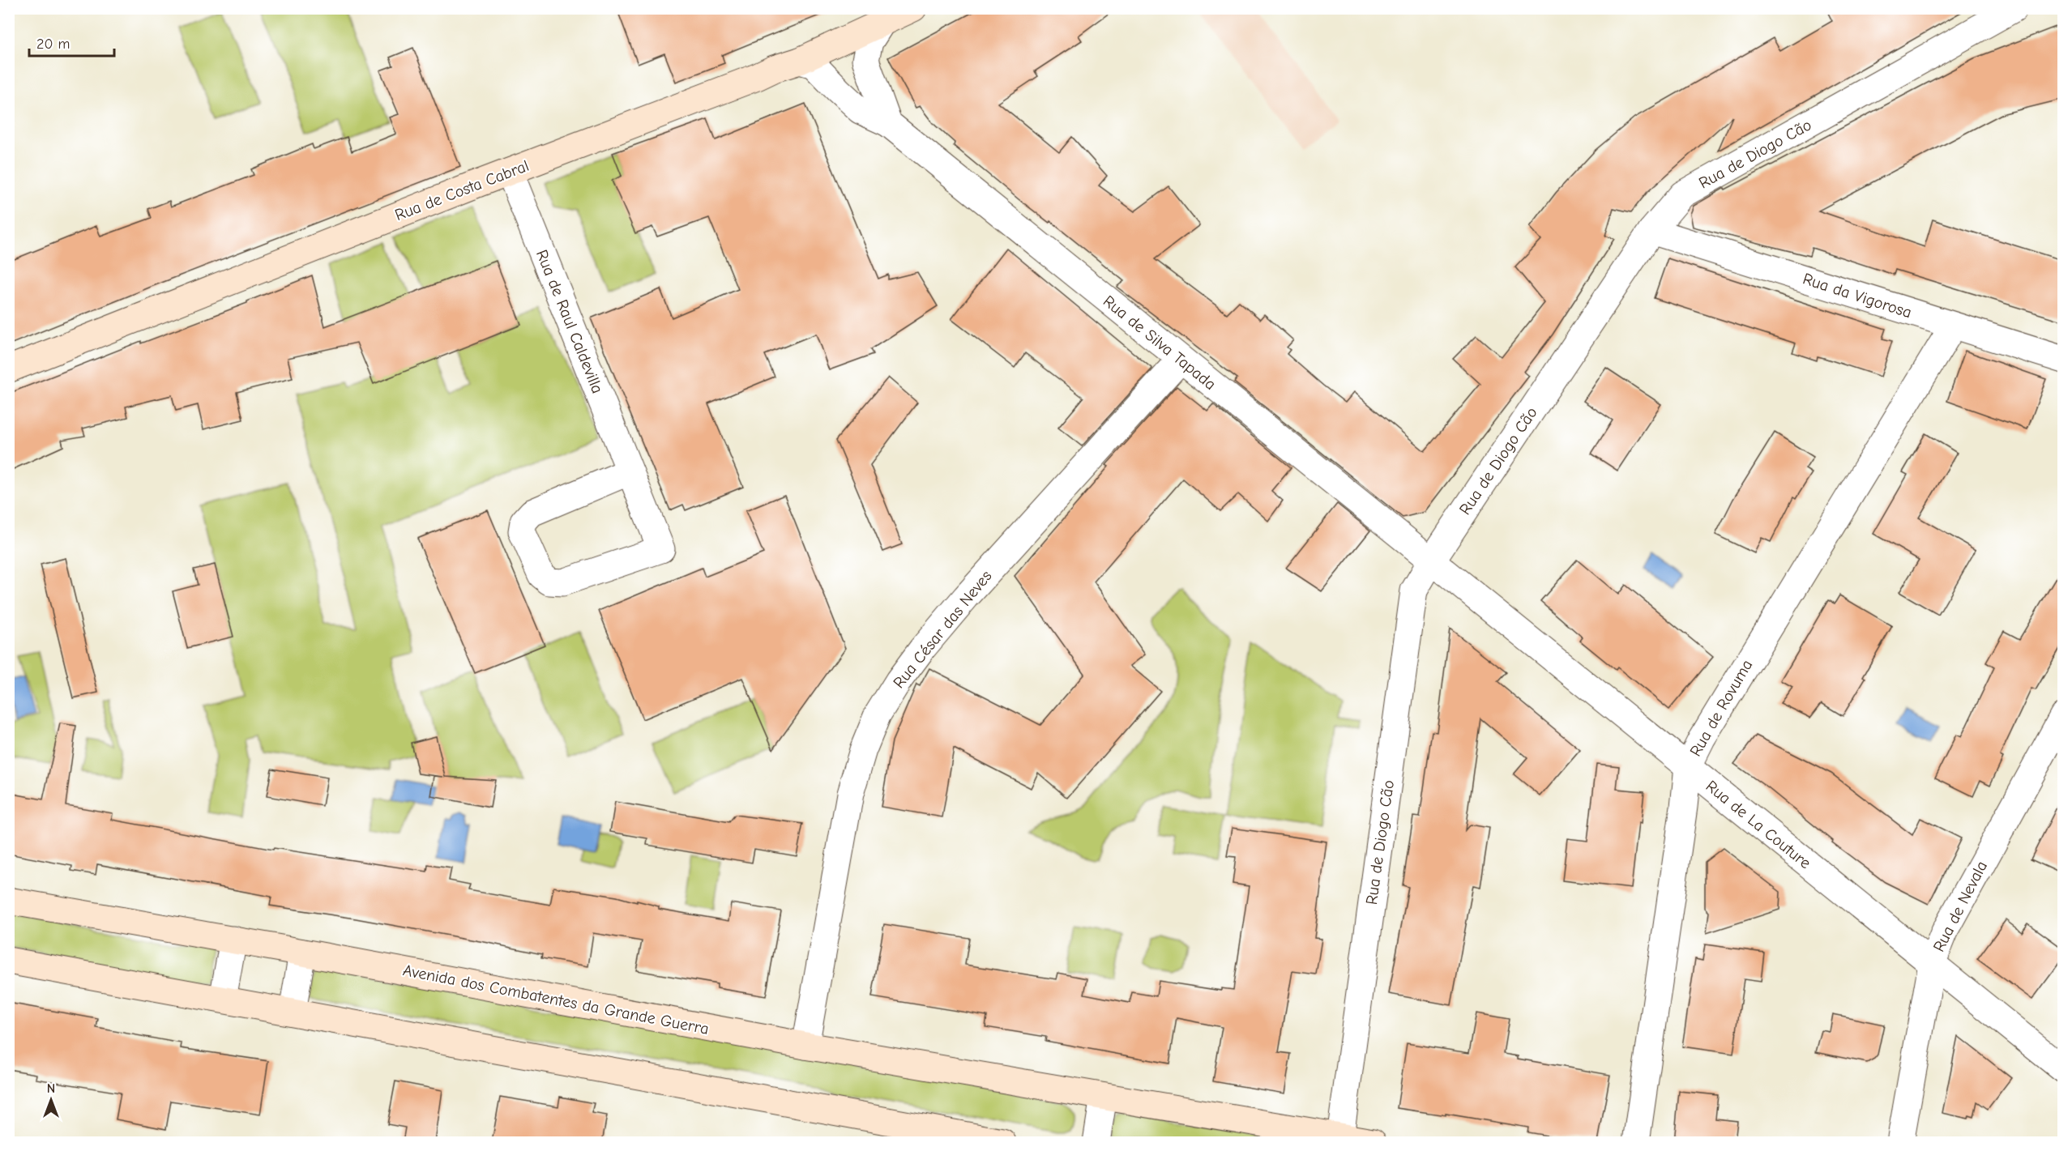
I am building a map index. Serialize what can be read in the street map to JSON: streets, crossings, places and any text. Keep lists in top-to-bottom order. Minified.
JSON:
{"streets":{"main road":["Rua de Costa Cabral","Avenida dos Combatentes da Grande Guerra"],"street":["Rua de Diogo Cão","Rua da Vigorosa","Rua de Raul Caldevilla","Rua de Silva Tapada","Rua César das Neves","Rua de Rovuma","Rua de La Couture","Rua de Nevala"]},"crossings":[["Rua de Diogo Cão","Rua da Vigorosa"],["Rua de Diogo Cão","Rua de Silva Tapada"],["Rua de Diogo Cão","Rua de La Couture"],["Rua de Diogo Cão","Avenida dos Combatentes da Grande Guerra"],["Rua de Costa Cabral","Rua de Raul Caldevilla"],["Rua de Costa Cabral","Rua de Silva Tapada"],["Rua da Vigorosa","Rua de Rovuma"],["Rua de Silva Tapada","Rua César das Neves"],["Rua de Silva Tapada","Rua de La Couture"],["Rua César das Neves","Avenida dos Combatentes da Grande Guerra"],["Rua de Rovuma","Rua de La Couture"],["Rua de La Couture","Rua de Nevala"]],"scale_bar":"20 m","north":"top"}
